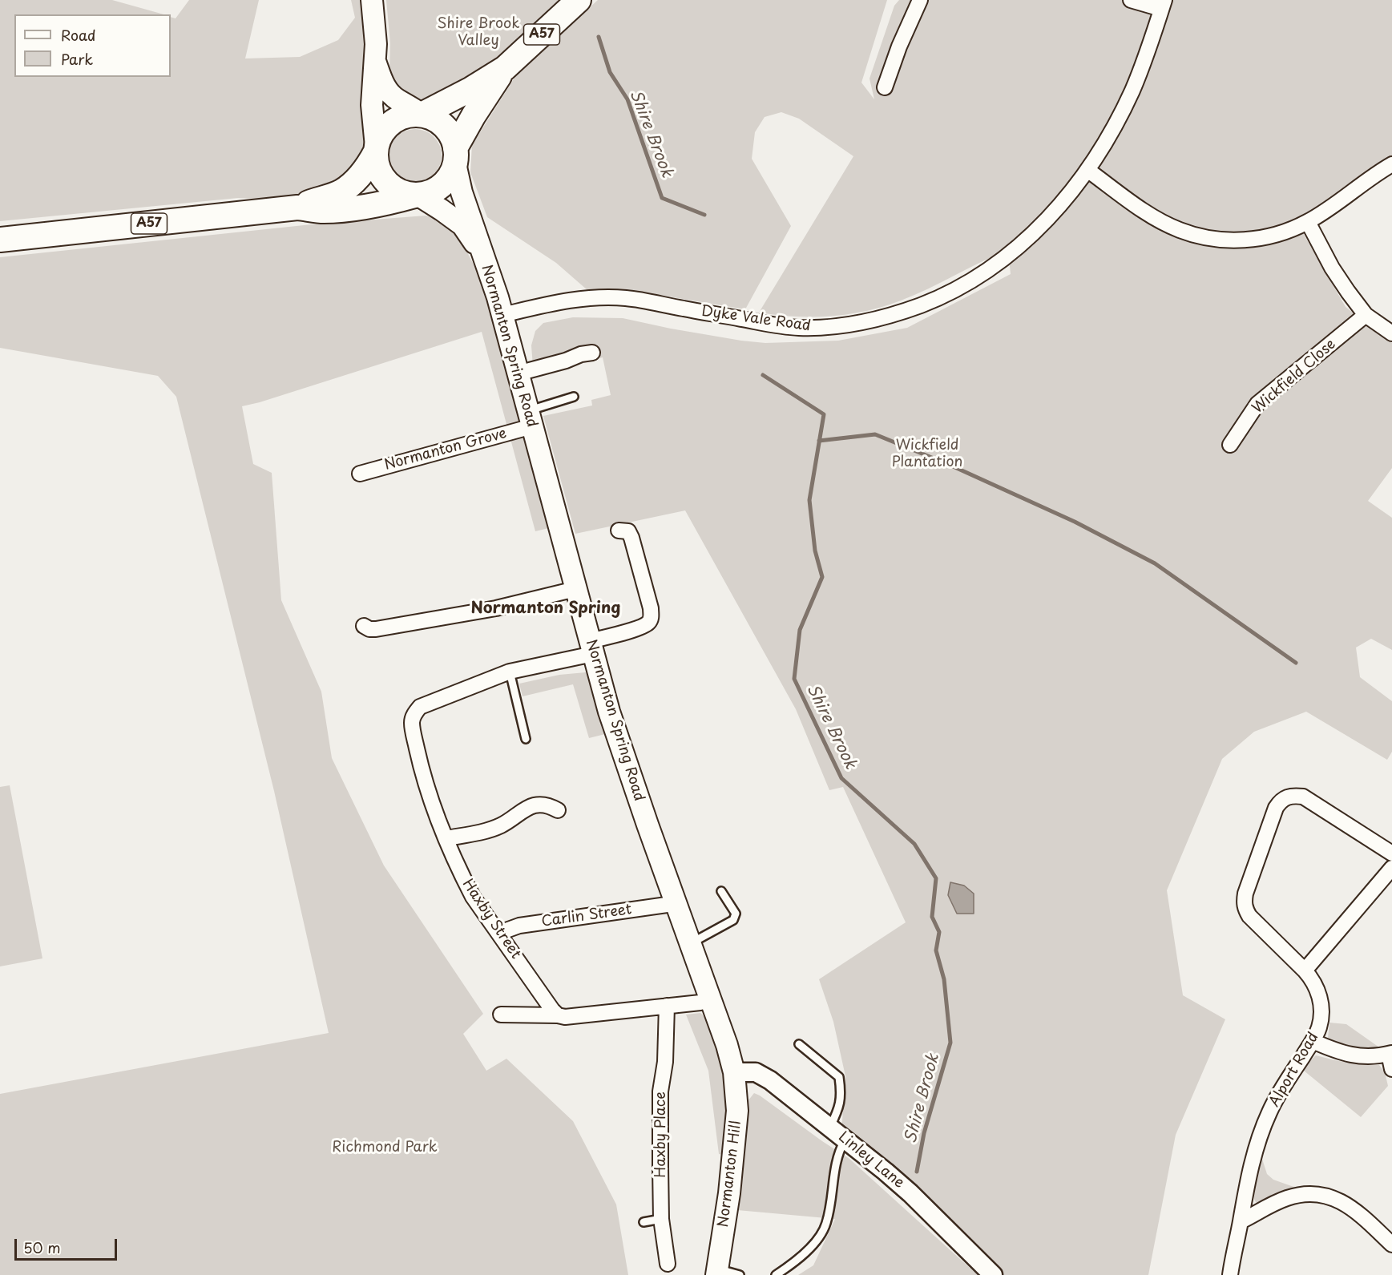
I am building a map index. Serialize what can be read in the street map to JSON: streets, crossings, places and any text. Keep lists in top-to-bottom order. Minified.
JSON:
{"streets":{"highway":["A57"],"main road":["Normanton Spring Road","Normanton Hill"],"street":["Dyke Vale Road","Wickfield Close","Normanton Grove","Carlin Street","Haxby Street","Alport Road","Haxby Place","Linley Lane"]},"crossings":[["A57","Normanton Spring Road"],["Dyke Vale Road","Normanton Spring Road"],["Normanton Spring Road","Normanton Grove"],["Normanton Spring Road","Carlin Street"],["Normanton Spring Road","Haxby Street"],["Normanton Spring Road","Linley Lane"],["Normanton Spring Road","Normanton Hill"],["Carlin Street","Haxby Street"],["Linley Lane","Normanton Hill"]],"districts":["Normanton Spring"],"water":["Shire Brook"],"parks":["Shire Brook Valley","Wickfield Plantation","Richmond Park"],"legend":["Road","Park"],"scale_bar":"50 m"}
